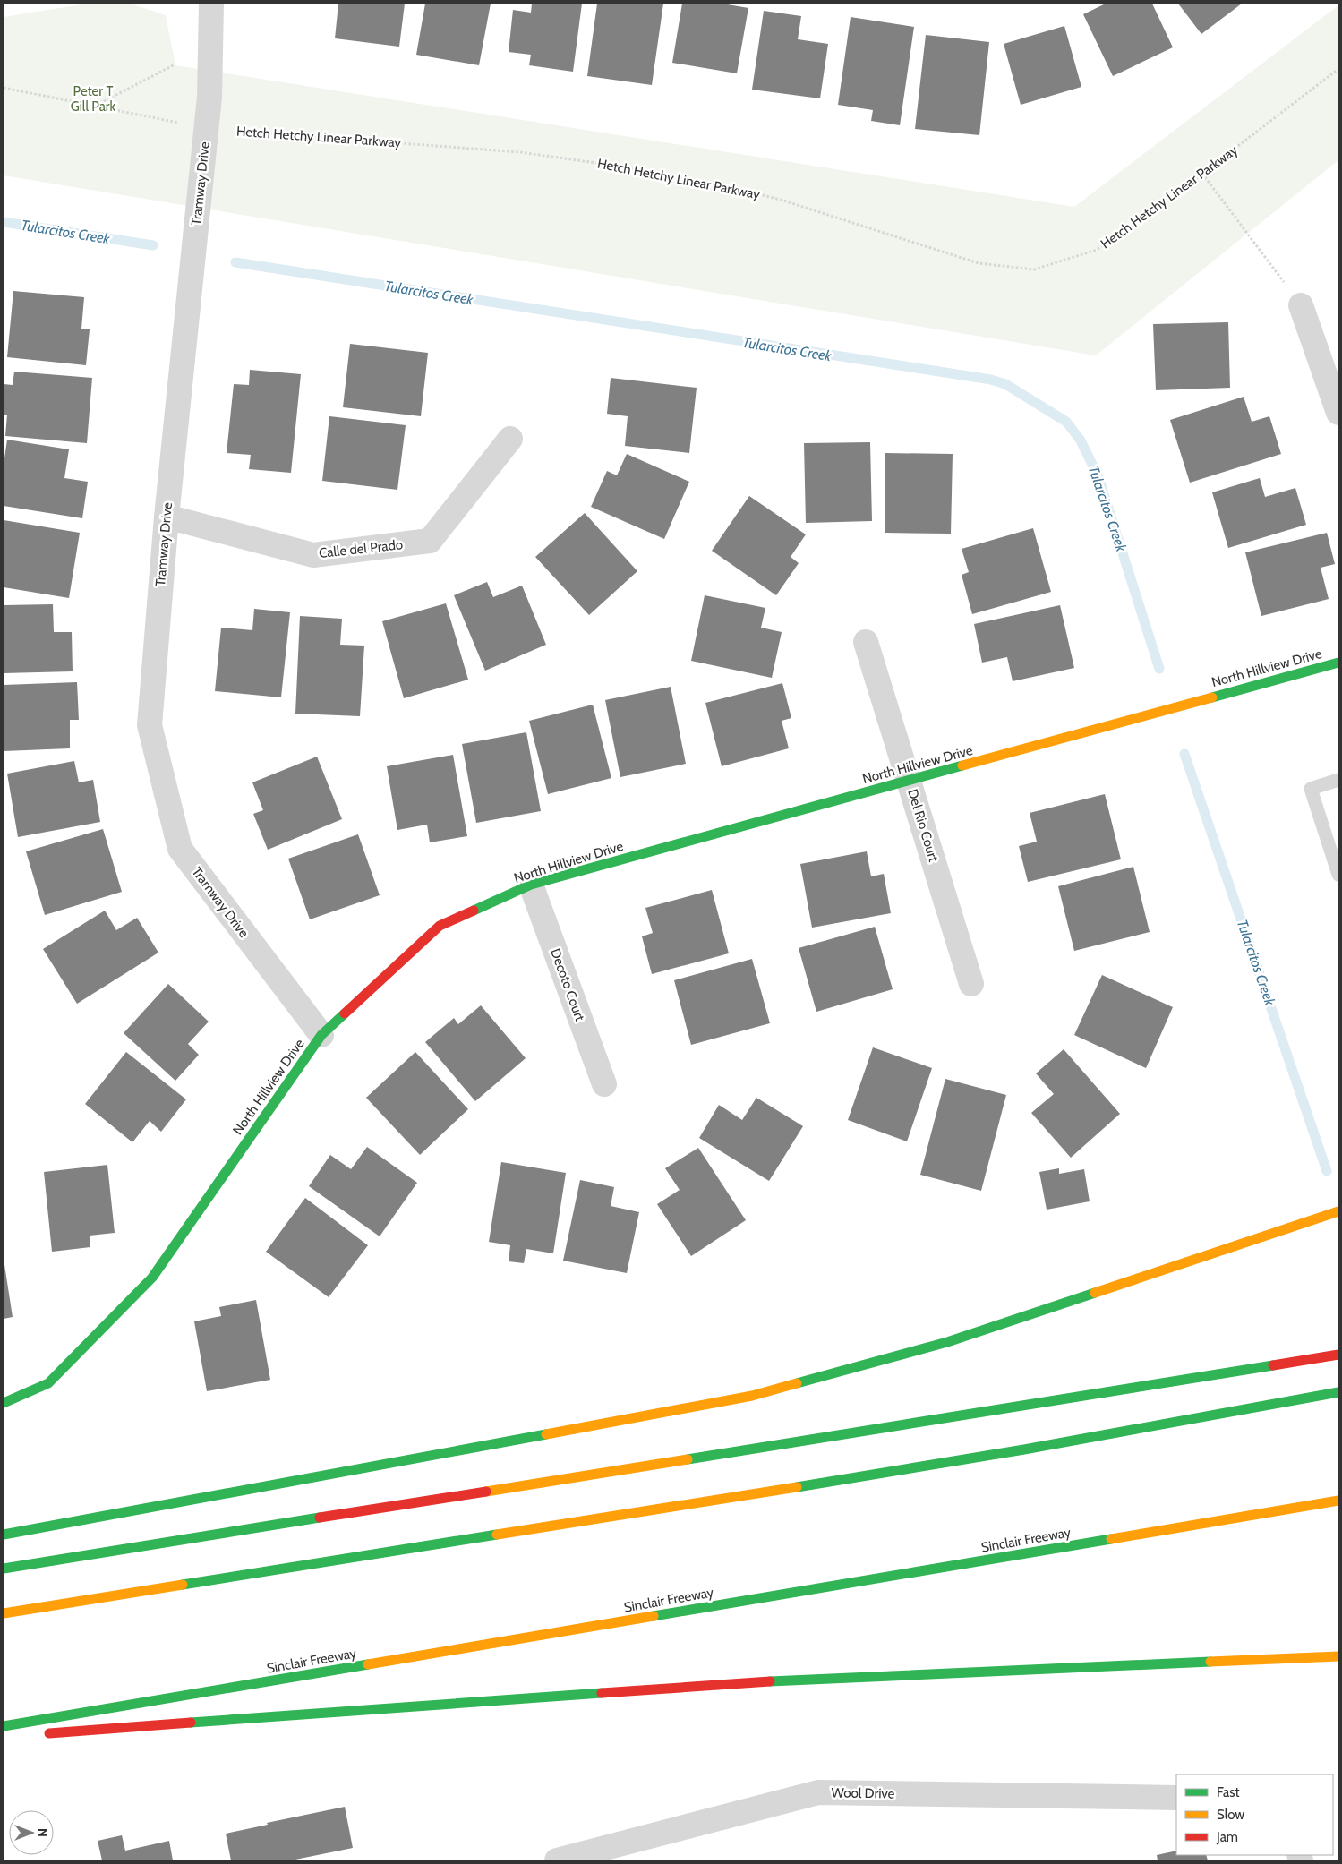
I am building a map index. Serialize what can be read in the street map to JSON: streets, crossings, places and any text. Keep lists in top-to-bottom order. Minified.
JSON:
{"streets":{"main road":["North Hillview Drive","Sinclair Freeway"],"street":["Tramway Drive","Calle del Prado","Del Rio Court","Decoto Court","Wool Drive"],"path":["Hetch Hetchy Linear Parkway"]},"crossings":[["Hetch Hetchy Linear Parkway","Tramway Drive"],["Tramway Drive","Calle del Prado"],["Tramway Drive","North Hillview Drive"],["North Hillview Drive","Del Rio Court"],["North Hillview Drive","Decoto Court"]],"water":["Tularcitos Creek"],"parks":["Peter T Gill Park"],"legend":["Fast","Slow","Jam"],"north":"right"}
